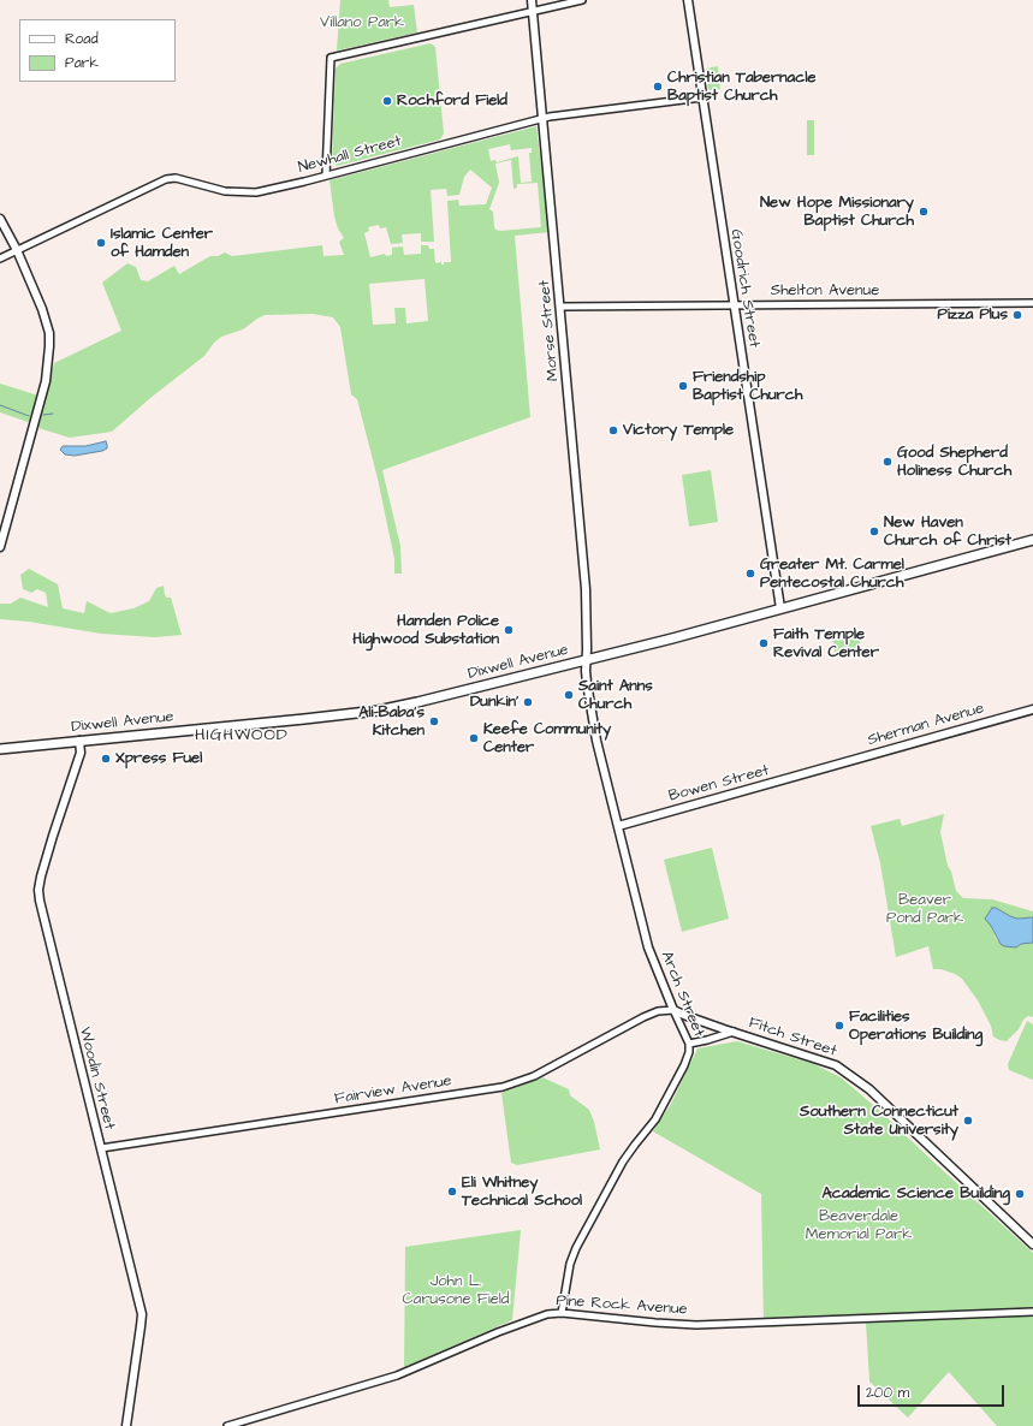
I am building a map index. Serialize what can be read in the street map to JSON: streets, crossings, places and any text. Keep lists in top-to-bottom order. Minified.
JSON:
{"streets":{"main road":["Goodrich Street","Morse Street","Dixwell Avenue","Sherman Avenue","Bowen Street","Arch Street","Fitch Street","Woodin Street"],"street":["Newhall Street","Shelton Avenue","Fairview Avenue","Pine Rock Avenue"]},"crossings":[["Newhall Street","Goodrich Street"],["Newhall Street","Morse Street"],["Goodrich Street","Shelton Avenue"],["Goodrich Street","Dixwell Avenue"],["Shelton Avenue","Morse Street"],["Morse Street","Dixwell Avenue"],["Morse Street","Arch Street"],["Dixwell Avenue","Arch Street"],["Dixwell Avenue","Woodin Street"],["Sherman Avenue","Bowen Street"],["Bowen Street","Arch Street"],["Arch Street","Fitch Street"],["Arch Street","Fairview Avenue"],["Arch Street","Pine Rock Avenue"],["Fitch Street","Fairview Avenue"],["Woodin Street","Fairview Avenue"]],"districts":["HIGHWOOD"],"parks":["Villano Park","Beaver Pond Park","Beaverdale Memorial Park","John L. Carusone Field"],"places":["Christian Tabernacle Baptist Church","Rochford Field","New Hope Missionary Baptist Church","Islamic Center of Hamden","Pizza Plus","Friendship Baptist Church","Victory Temple","Good Shepherd Holiness Church","New Haven Church of Christ","Greater Mt. Carmel Pentecostal Church","Hamden Police Highwood Substation","Faith Temple Revival Center","Saint Anns Church","Dunkin'","Ali-Baba’s Kitchen","Keefe Community Center","Xpress Fuel","Facilities Operations Building","Southern Connecticut State University","Eli Whitney Technical School","Academic Science Building"],"legend":["Road","Park"],"scale_bar":"200 m"}
